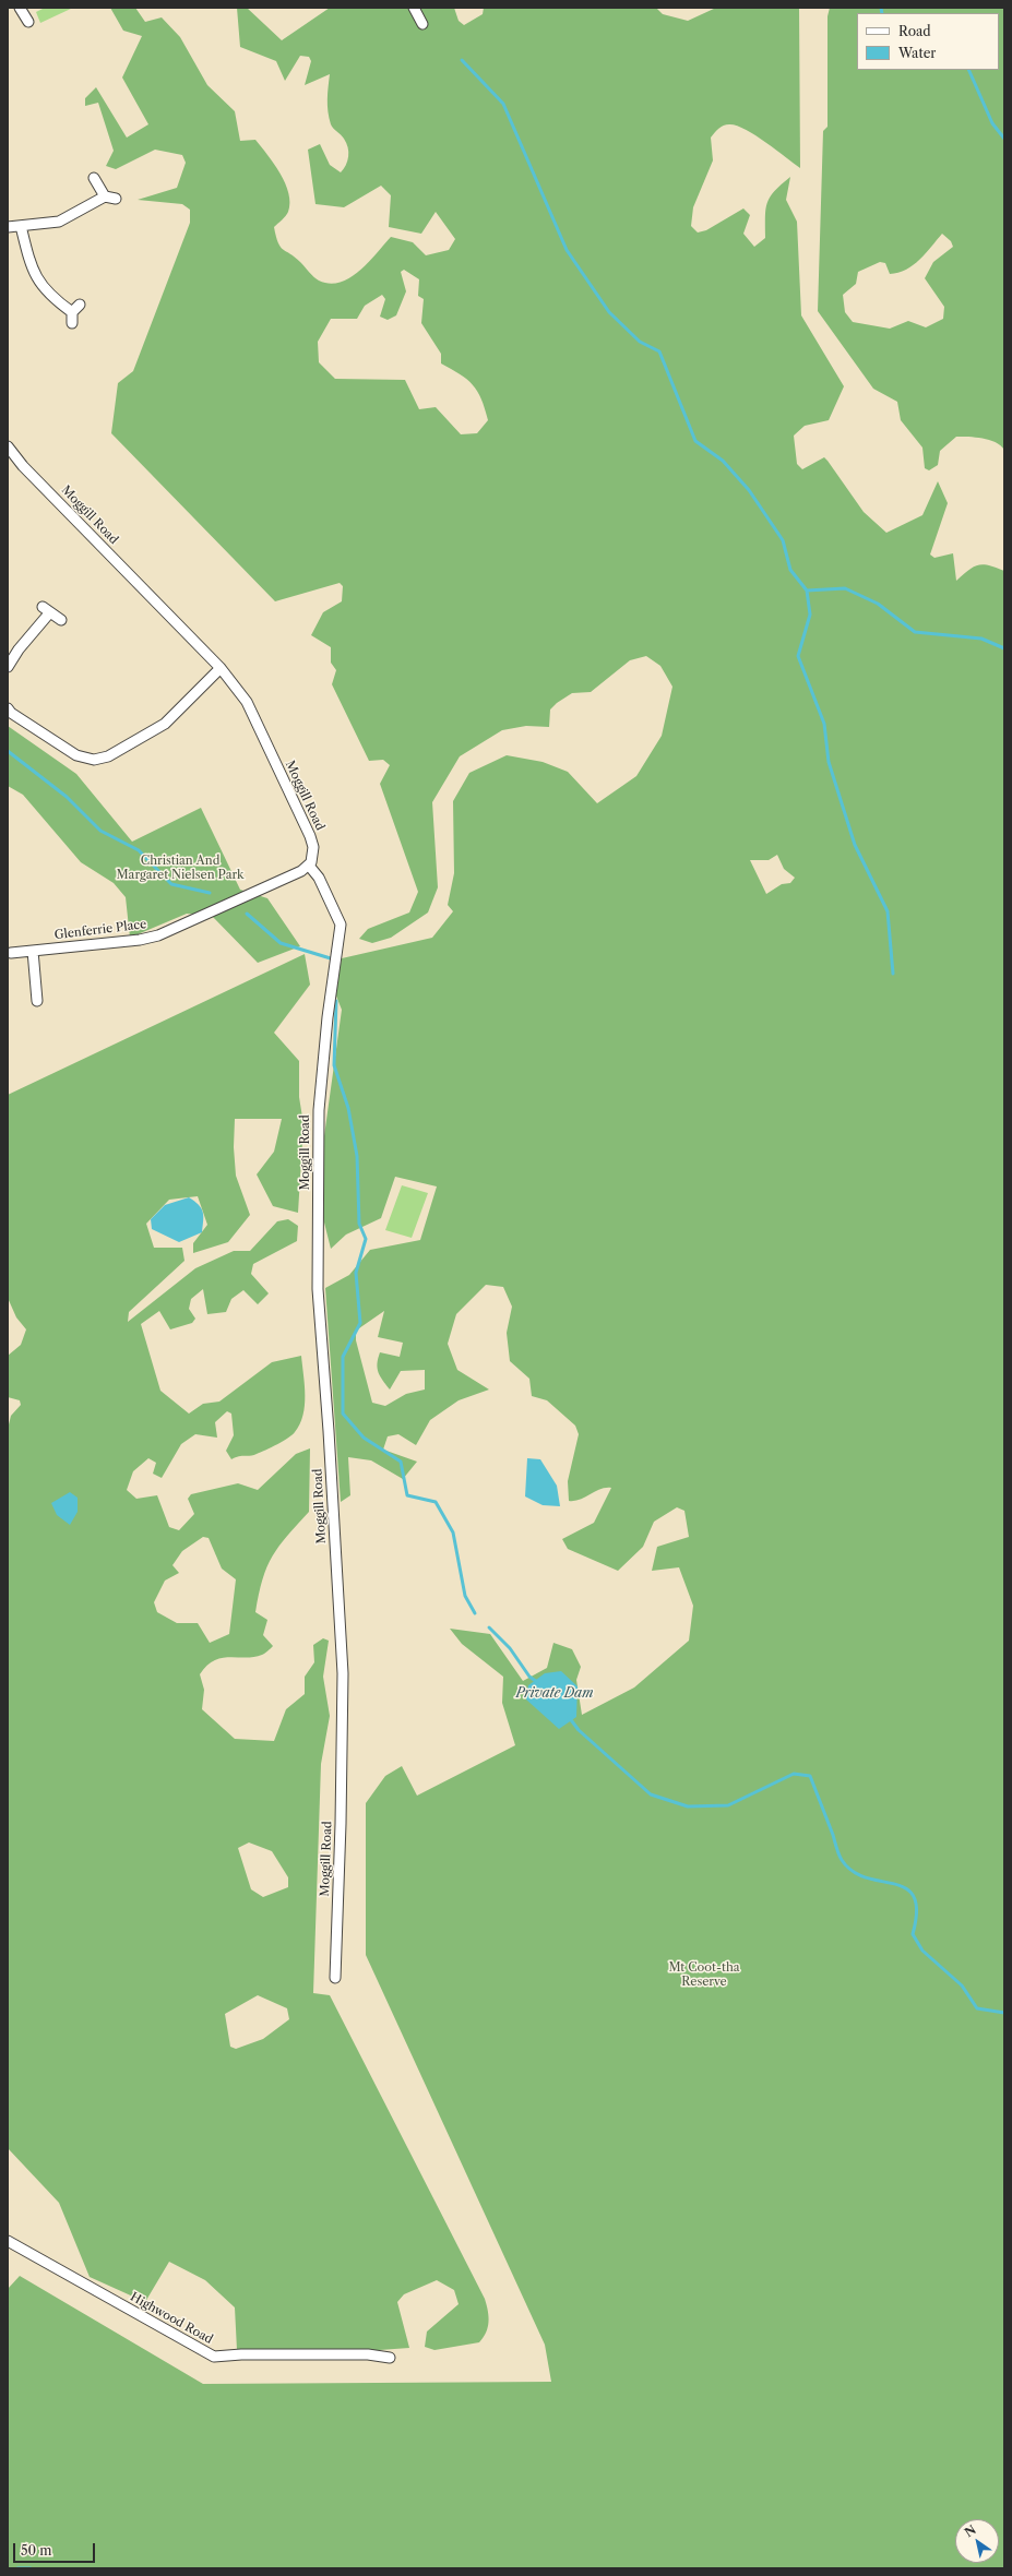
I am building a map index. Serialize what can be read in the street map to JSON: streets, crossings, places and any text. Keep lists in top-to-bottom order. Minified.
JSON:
{"streets":{"street":["Moggill Road","Glenferrie Place","Highwood Road"]},"crossings":[["Moggill Road","Glenferrie Place"]],"water":["Private Dam"],"parks":["Christian And Margaret Nielsen Park","Mt Coot-tha Reserve"],"legend":["Road","Water"],"scale_bar":"50 m","north":"top left"}
